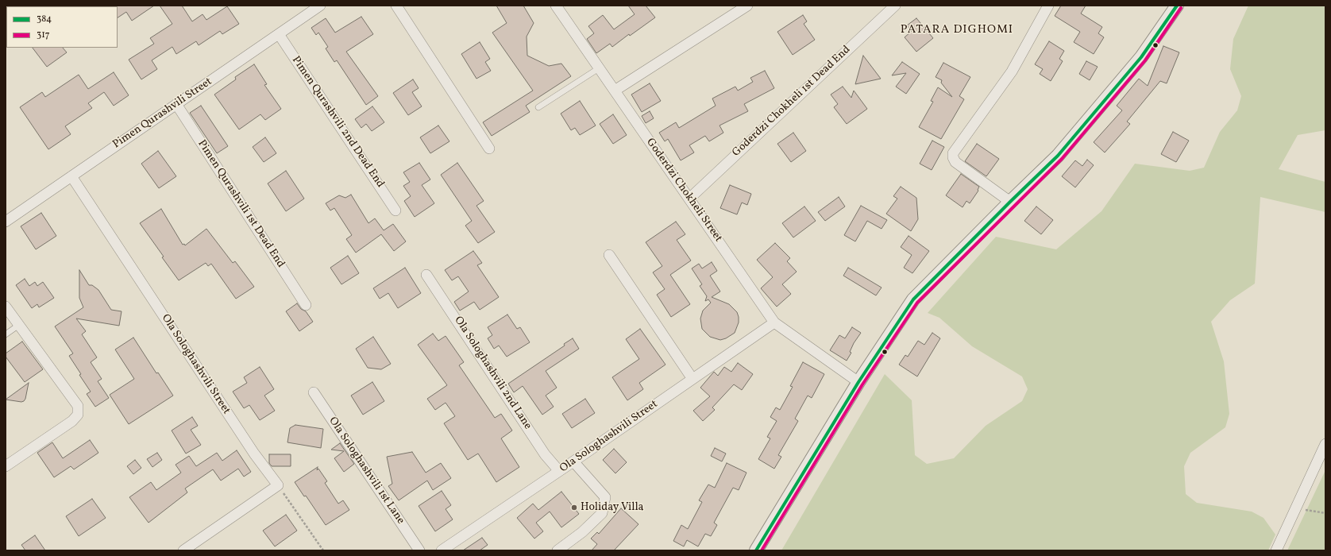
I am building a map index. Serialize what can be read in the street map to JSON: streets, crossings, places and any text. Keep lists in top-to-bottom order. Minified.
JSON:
{"streets":{"street":["Goderdzi Chokheli 1st Dead End","Pimen Qurashvili Street","Pimen Qurashvili 2nd Dead End","Goderdzi Chokheli Street","Pimen Qurashvili 1st Dead End","Ola Sologhashvili Street","Ola Sologhashvili 2nd Lane","Ola Sologhashvili 1st Lane"]},"crossings":[["Goderdzi Chokheli 1st Dead End","Goderdzi Chokheli Street"],["Pimen Qurashvili Street","Pimen Qurashvili 2nd Dead End"],["Pimen Qurashvili Street","Pimen Qurashvili 1st Dead End"],["Pimen Qurashvili Street","Ola Sologhashvili Street"],["Goderdzi Chokheli Street","Ola Sologhashvili Street"],["Ola Sologhashvili Street","Ola Sologhashvili 2nd Lane"]],"districts":["PATARA DIGHOMI"],"places":["Holiday Villa"],"lines":["transit line 384","transit line 317"],"legend":["384","317"]}
